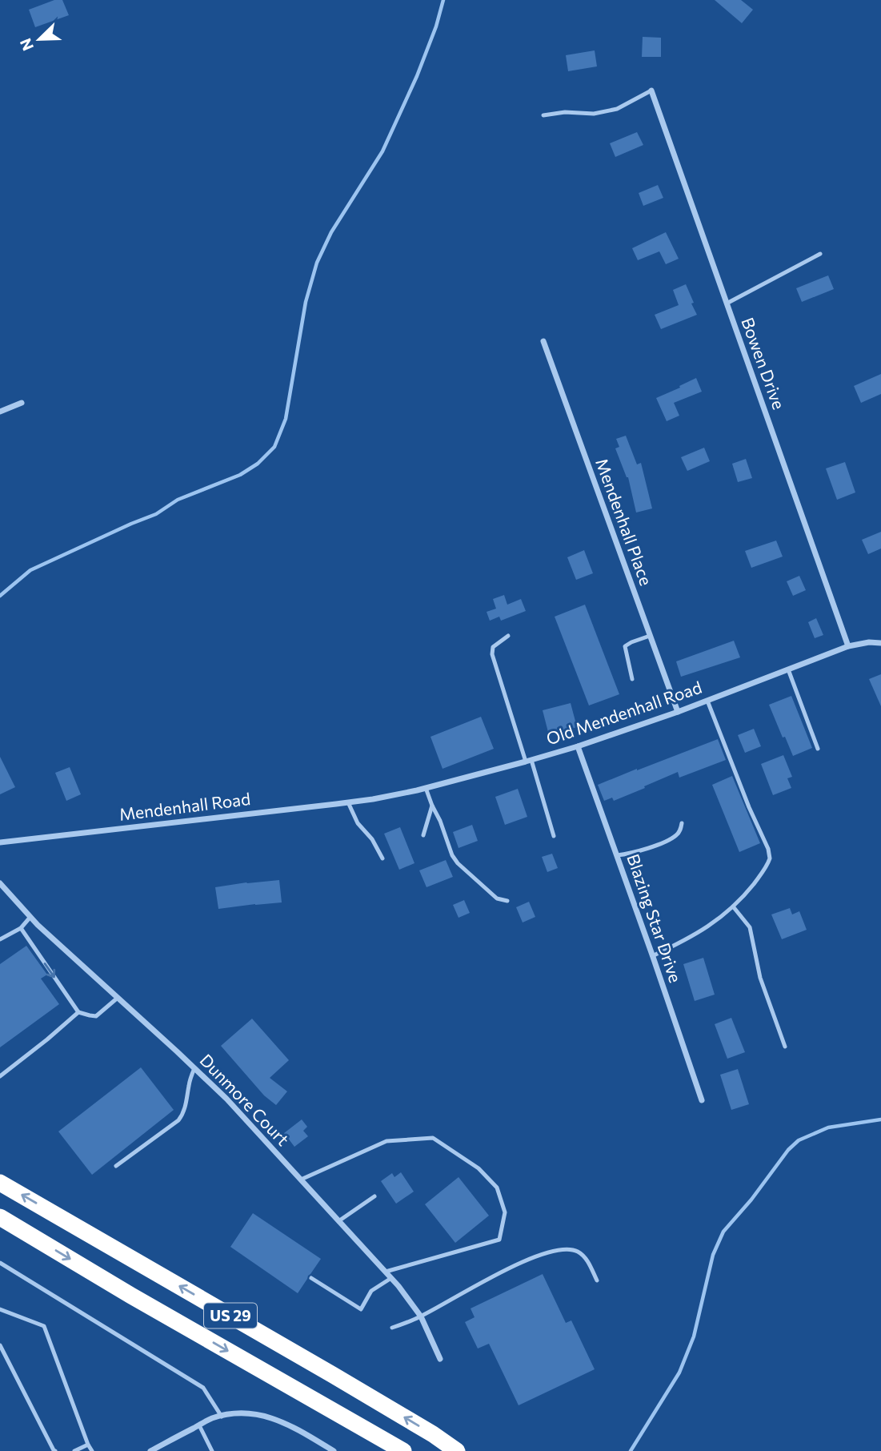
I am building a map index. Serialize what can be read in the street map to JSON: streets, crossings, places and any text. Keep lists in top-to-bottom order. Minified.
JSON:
{"streets":{"highway":["US 29"],"street":["Bowen Drive","Mendenhall Place","Old Mendenhall Road","Mendenhall Road","Blazing Star Drive","Dunmore Court"]},"crossings":[["Bowen Drive","Old Mendenhall Road"],["Mendenhall Place","Old Mendenhall Road"],["Old Mendenhall Road","Mendenhall Road"],["Old Mendenhall Road","Blazing Star Drive"]],"north":"bottom left"}
